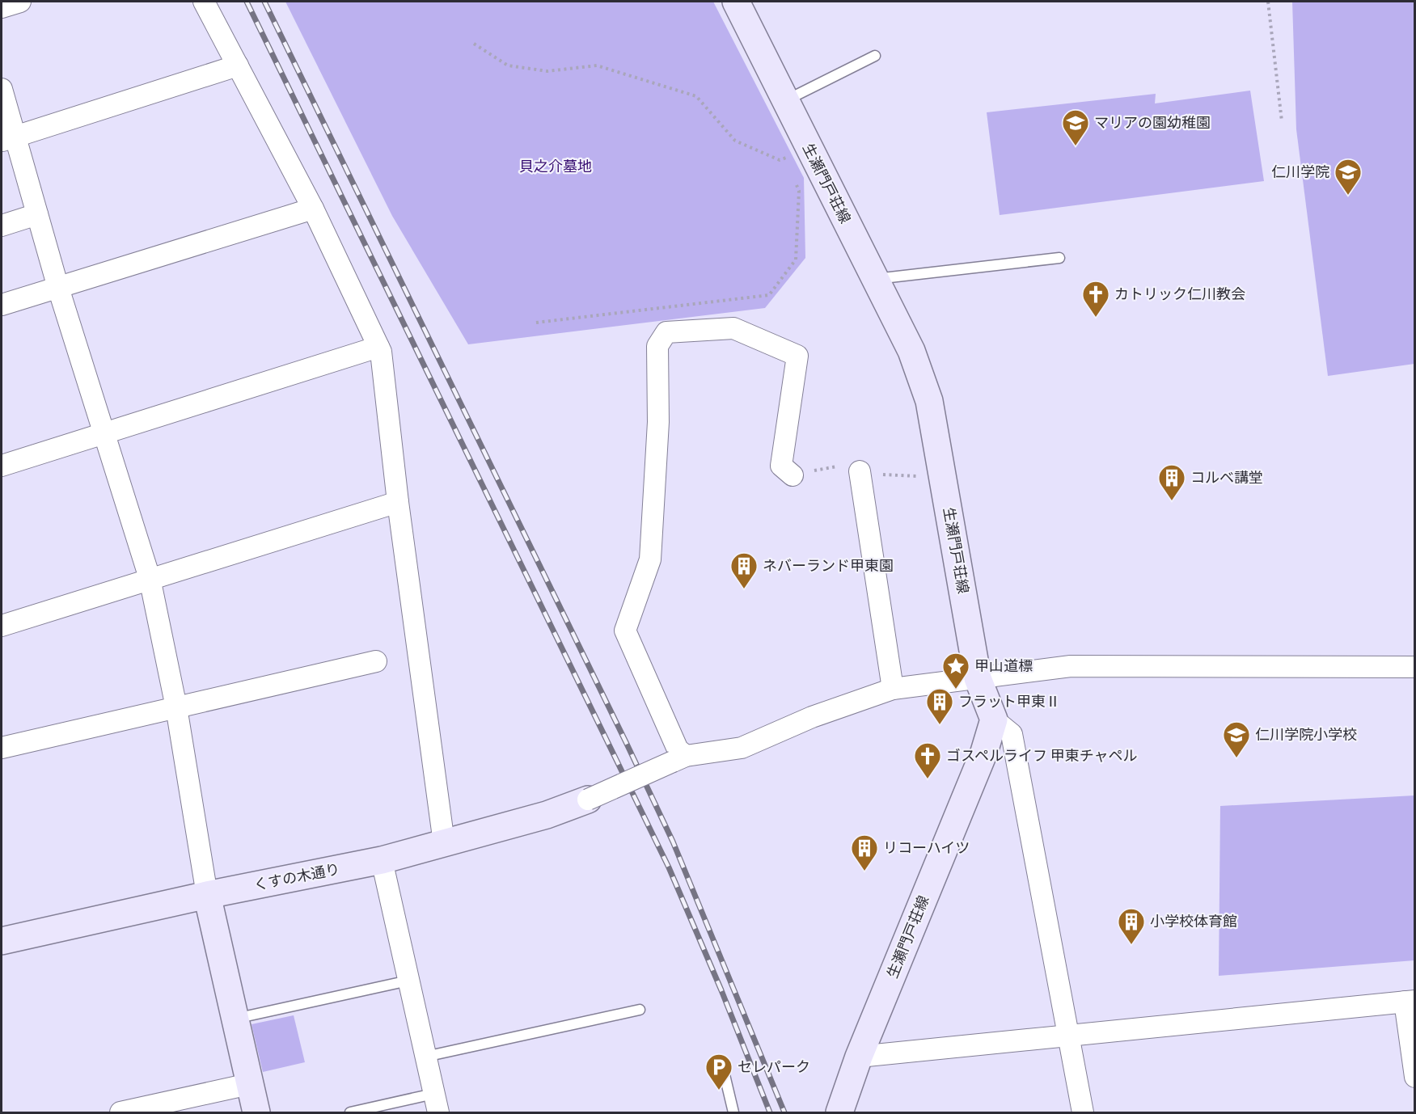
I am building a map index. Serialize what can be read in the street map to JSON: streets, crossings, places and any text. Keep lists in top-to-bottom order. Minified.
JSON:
{"streets":{"main road":["生瀬門戸荘線","くすの木通り"]},"parks":["貝之介墓地"],"places":{"school or university":["マリアの園幼稚園","仁川学院","仁川学院小学校"],"church":["カトリック仁川教会","ゴスペルライフ 甲東チャペル"],"building":["コルベ講堂","ネバーランド甲東園","フラット甲東Ⅱ","リコーハイツ","小学校体育館"],"place":["甲山道標"],"parking":["セレパーク"]}}
